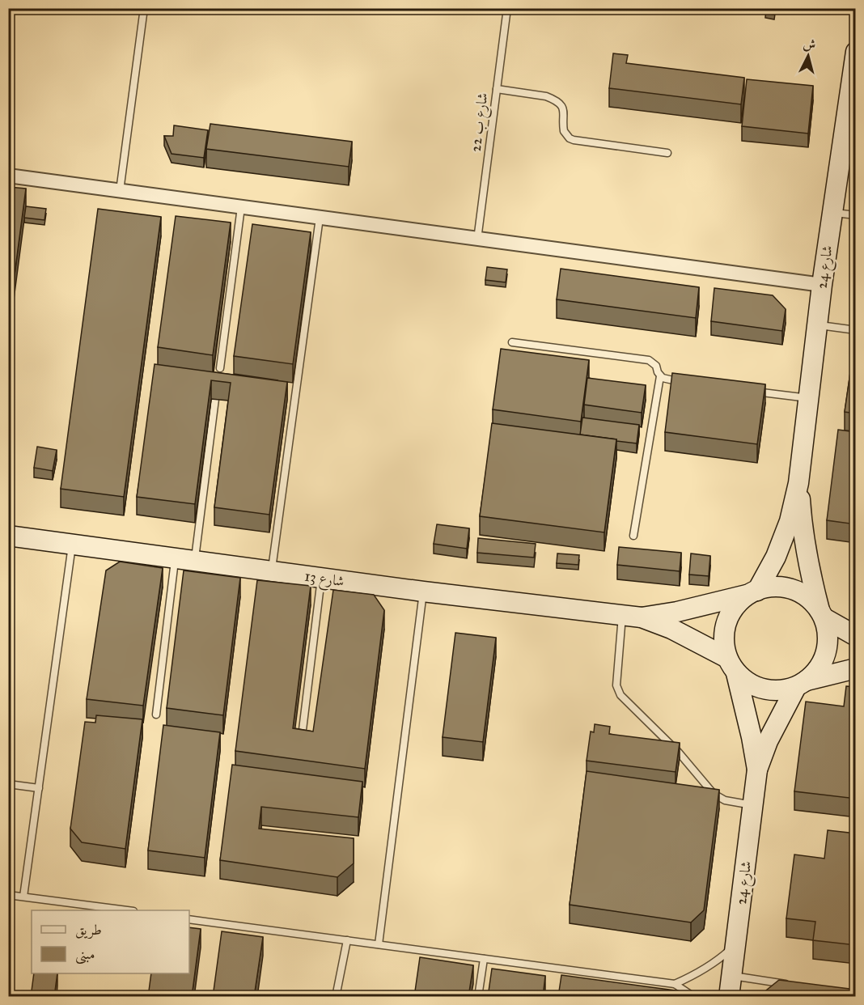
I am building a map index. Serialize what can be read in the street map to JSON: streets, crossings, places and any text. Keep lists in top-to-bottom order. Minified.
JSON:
{"streets":{"street":["شارع 24","شارع 13"],"lane":["شارع ب 22"]},"crossings":[["شارع 24","شارع 13"]],"legend":["طريق","مبنى"],"north":"top"}
